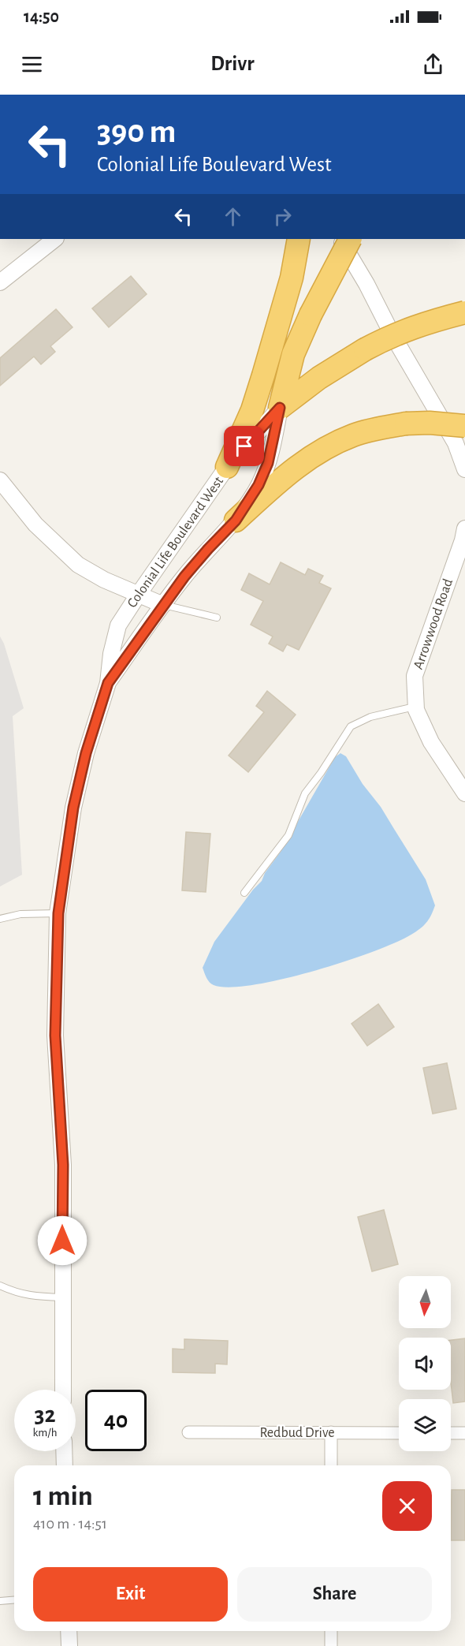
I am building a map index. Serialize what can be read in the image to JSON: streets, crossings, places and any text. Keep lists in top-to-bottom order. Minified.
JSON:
{"streets":{"street":["Colonial Life Boulevard West","Arrowwood Road","Redbud Drive"]},"north":"bottom","page":{"status":"14:50","header":"Drivr","turn":["390 m","Colonial Life Boulevard West"],"speed":"32 km/h","limit":"40","heading":["1 min","410 m · 14:51"],"buttons":["Exit","Share"]}}
